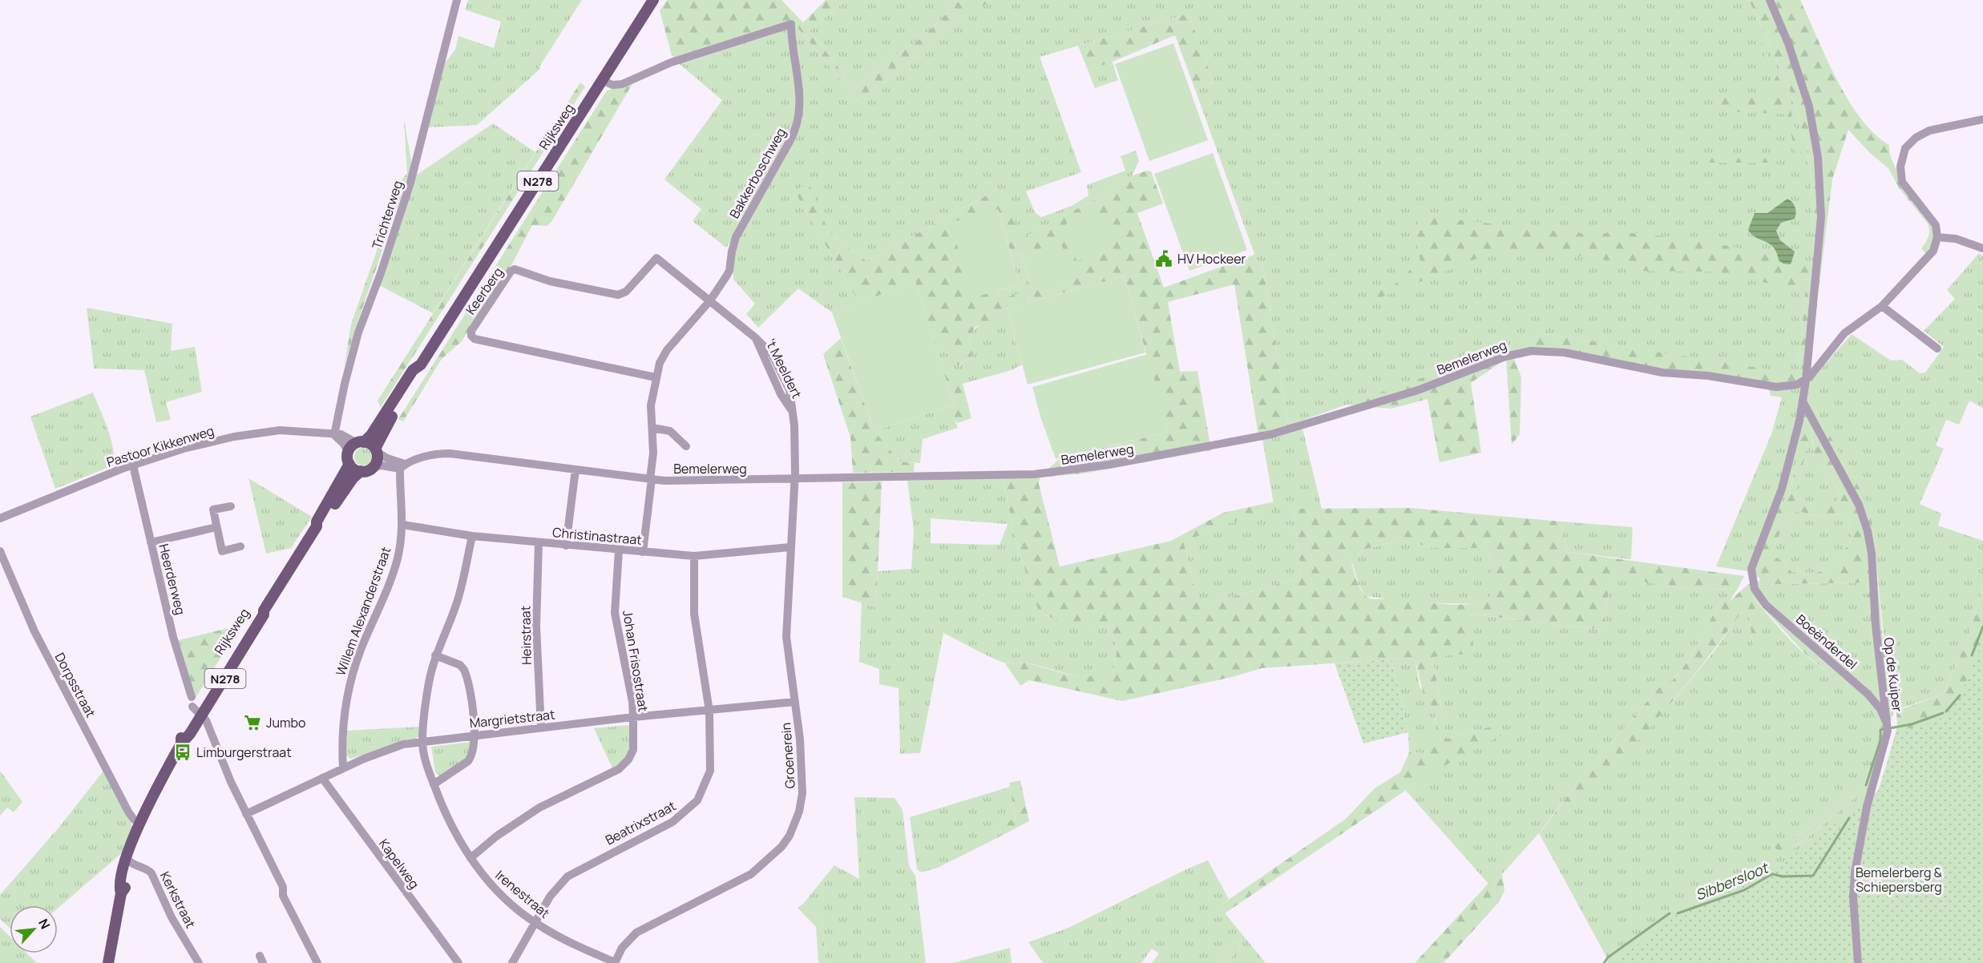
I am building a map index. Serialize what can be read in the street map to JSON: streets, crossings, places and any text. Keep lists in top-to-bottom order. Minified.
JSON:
{"streets":{"main road":["Rijksweg","N278"],"street":["Bakkerboschweg","Trichterweg","Keerberg","Bemelerweg","'t Meeldert","Pastoor Kikkenweg","Christinastraat","Heerderweg","Willem Alexanderstraat","Heirstraat","Boeënderdel","Johan Frisostraat","Op de Kuiper","Dorpsstraat","Margrietstraat","Groenerein","Beatrixstraat","Kapelweg","Irenestraat","Kerkstraat"]},"crossings":[["Rijksweg","Bakkerboschweg"],["Rijksweg","N278"],["Rijksweg","Bemelerweg"],["Rijksweg","Pastoor Kikkenweg"],["Rijksweg","Heerderweg"],["Rijksweg","Dorpsstraat"],["Rijksweg","Kerkstraat"],["Bakkerboschweg","Keerberg"],["Bakkerboschweg","Bemelerweg"],["Bakkerboschweg","'t Meeldert"],["N278","Bemelerweg"],["N278","Pastoor Kikkenweg"],["Trichterweg","Pastoor Kikkenweg"],["Keerberg","'t Meeldert"],["Bemelerweg","'t Meeldert"],["Bemelerweg","Pastoor Kikkenweg"],["Bemelerweg","Willem Alexanderstraat"],["Bemelerweg","Groenerein"],["'t Meeldert","Groenerein"],["Pastoor Kikkenweg","Heerderweg"],["Christinastraat","Willem Alexanderstraat"],["Christinastraat","Heirstraat"],["Christinastraat","Johan Frisostraat"],["Christinastraat","Groenerein"],["Christinastraat","Beatrixstraat"],["Christinastraat","Irenestraat"],["Willem Alexanderstraat","Margrietstraat"],["Heirstraat","Margrietstraat"],["Boeënderdel","Op de Kuiper"],["Johan Frisostraat","Margrietstraat"],["Johan Frisostraat","Irenestraat"],["Margrietstraat","Groenerein"],["Margrietstraat","Beatrixstraat"],["Margrietstraat","Kapelweg"],["Margrietstraat","Irenestraat"],["Groenerein","Irenestraat"],["Beatrixstraat","Irenestraat"]],"water":["Sibbersloot"],"parks":["Bemelerberg & Schiepersberg"],"places":{"public building":["HV Hockeer"],"supermarket":["Jumbo"],"bus stop":["Limburgerstraat"]},"north":"top right"}
